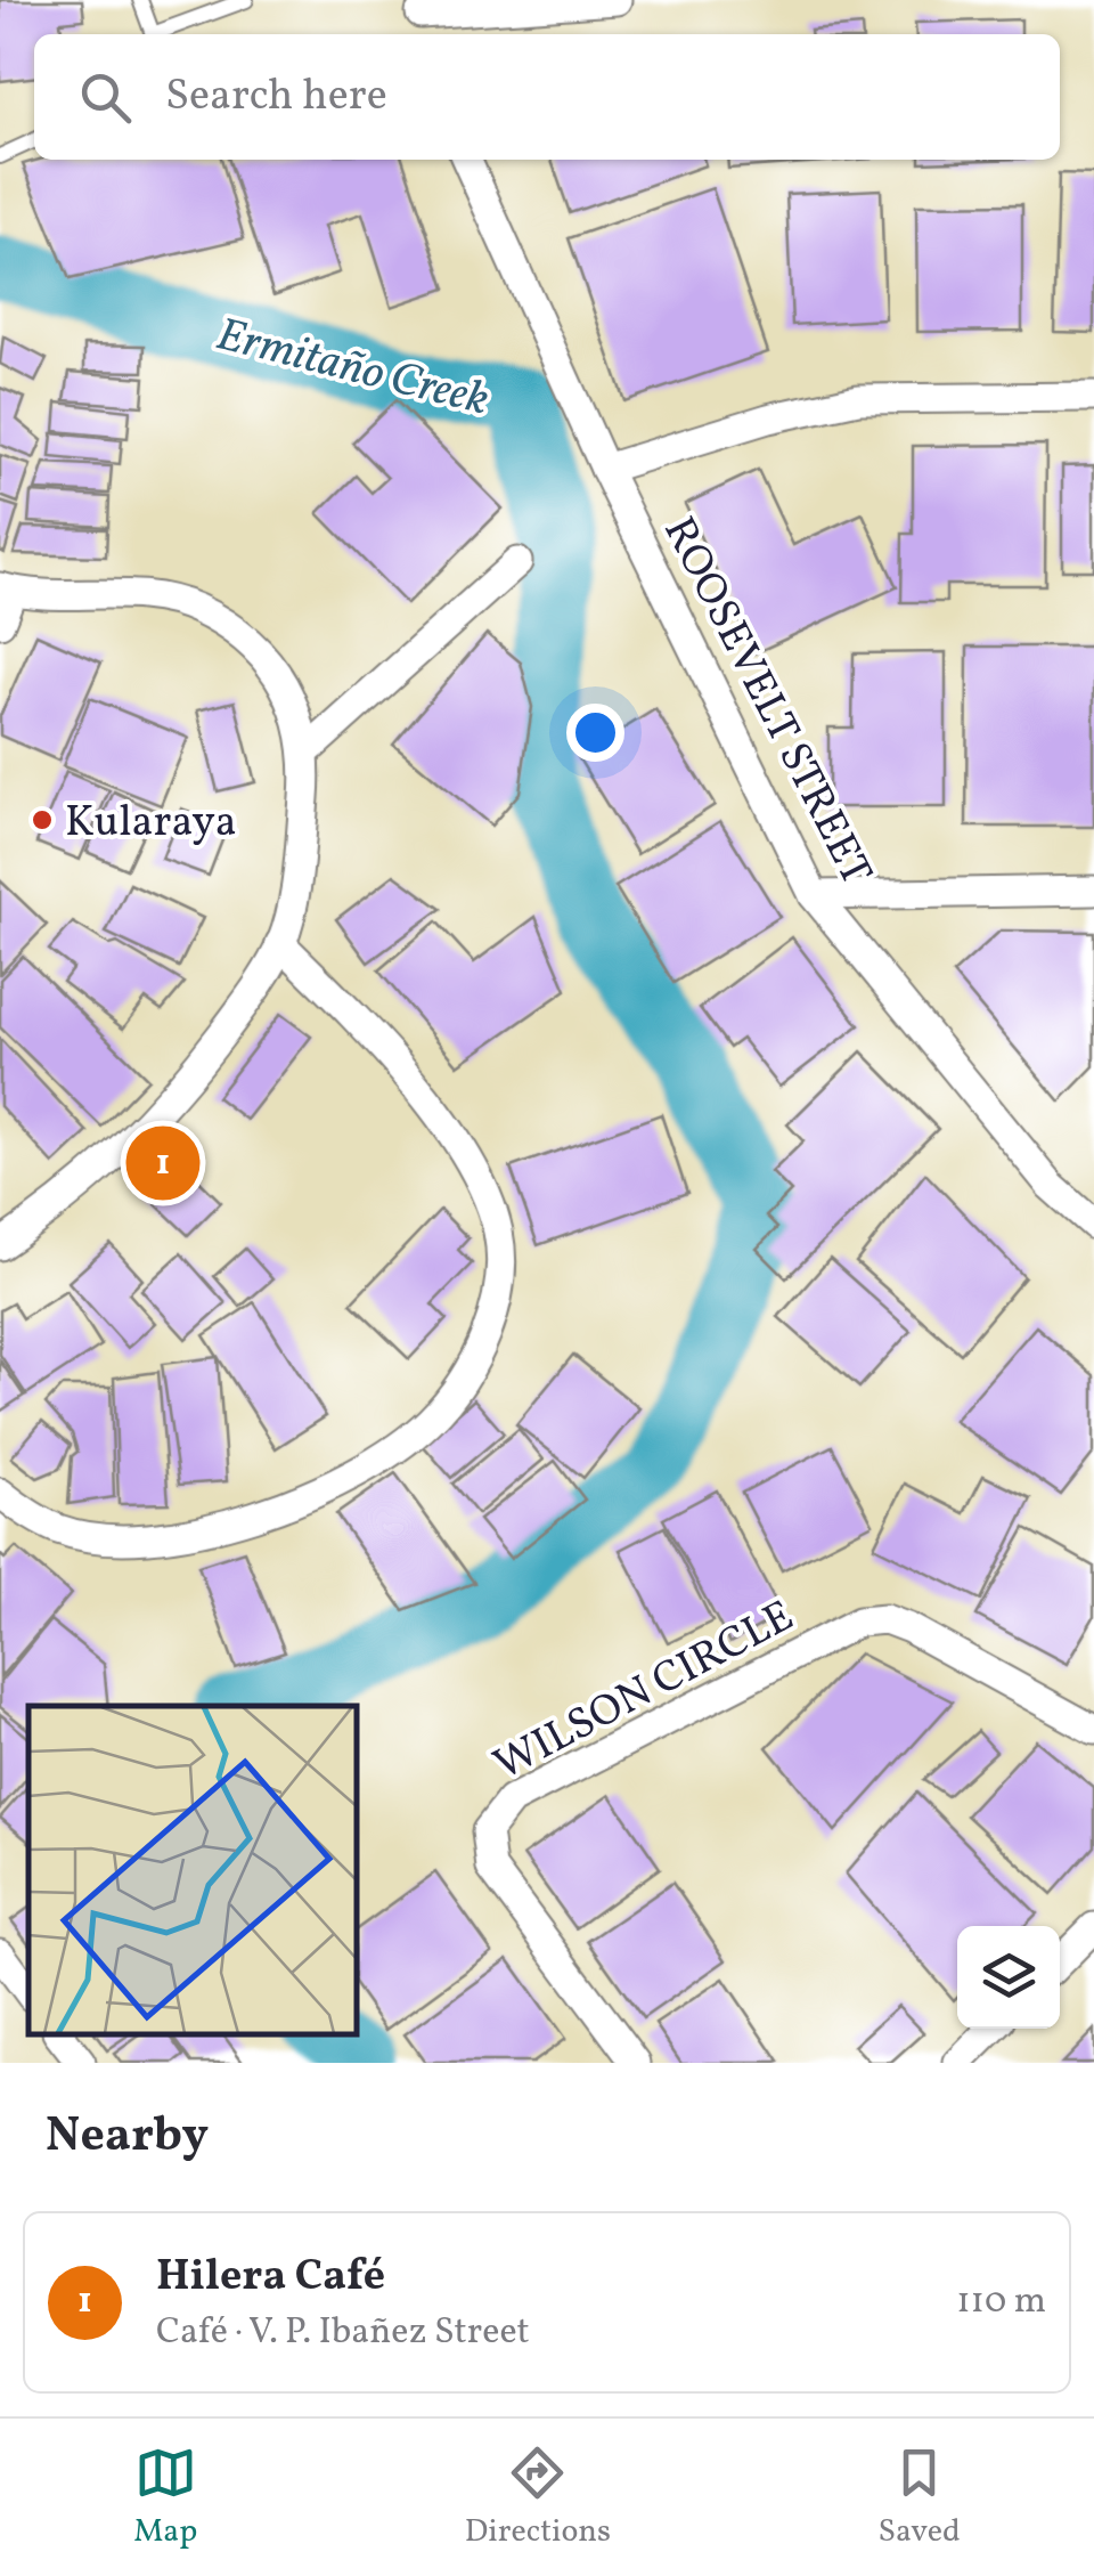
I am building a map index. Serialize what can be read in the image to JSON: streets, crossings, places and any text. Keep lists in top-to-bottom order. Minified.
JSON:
{"streets":{"street":["ROOSEVELT STREET","WILSON CIRCLE"]},"water":["Ermitaño Creek"],"places":["Kularaya"],"page":{"search":"Search here","pins":"1","heading":"Nearby","list":[{"mark":"1","name":"Hilera Café","note":"Café · V. P. Ibañez Street","value":"110 m"}],"nav":["Map","Directions","Saved"]}}
